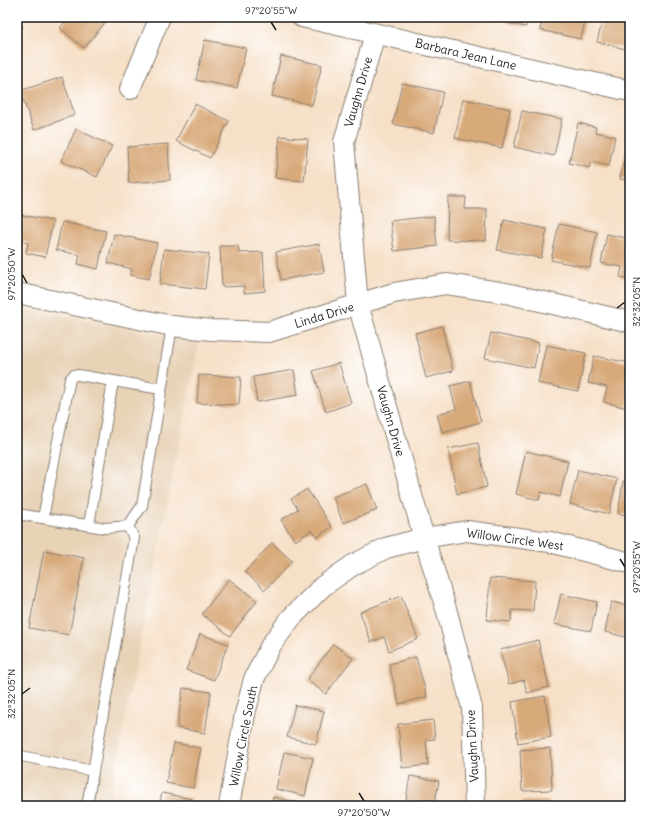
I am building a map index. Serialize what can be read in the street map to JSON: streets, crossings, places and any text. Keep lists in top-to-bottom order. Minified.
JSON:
{"streets":{"street":["Barbara Jean Lane","Vaughn Drive","Linda Drive","Willow Circle West","Willow Circle South"]},"crossings":[["Barbara Jean Lane","Vaughn Drive"],["Vaughn Drive","Linda Drive"],["Vaughn Drive","Willow Circle West"],["Vaughn Drive","Willow Circle South"],["Willow Circle West","Willow Circle South"]],"coordinates":["97°20'55\"W","97°20'50\"W","32°32'05\"N"]}
